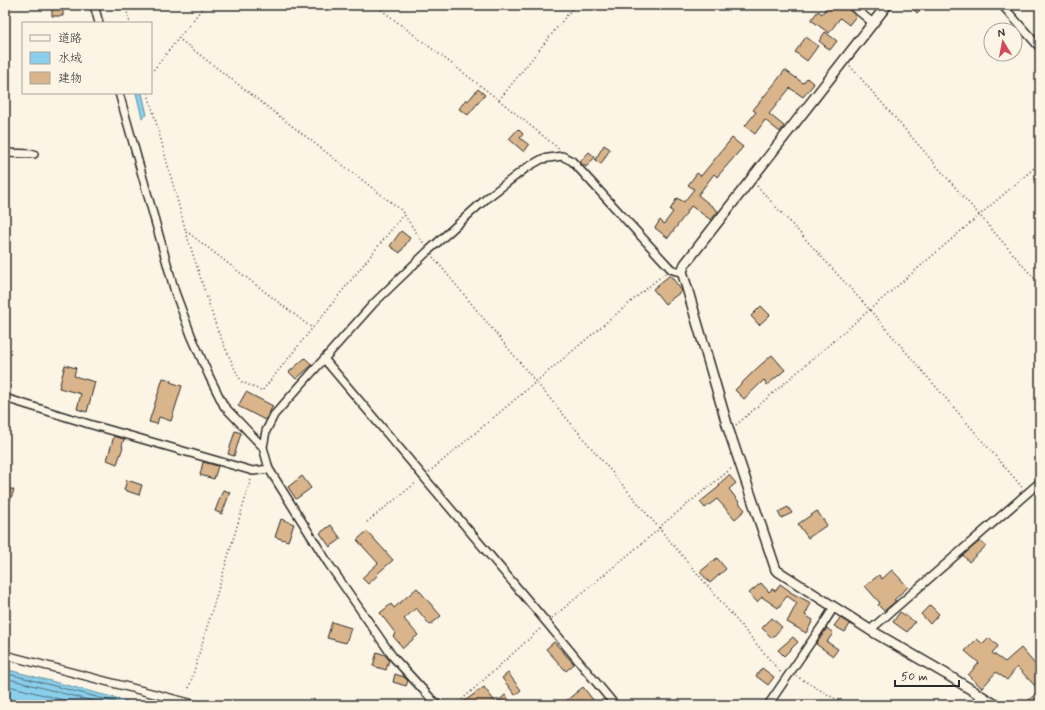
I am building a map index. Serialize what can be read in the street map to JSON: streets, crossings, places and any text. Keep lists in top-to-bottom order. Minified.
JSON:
{"legend":["道路","水域","建物"],"scale_bar":"50 m","north":"top"}
